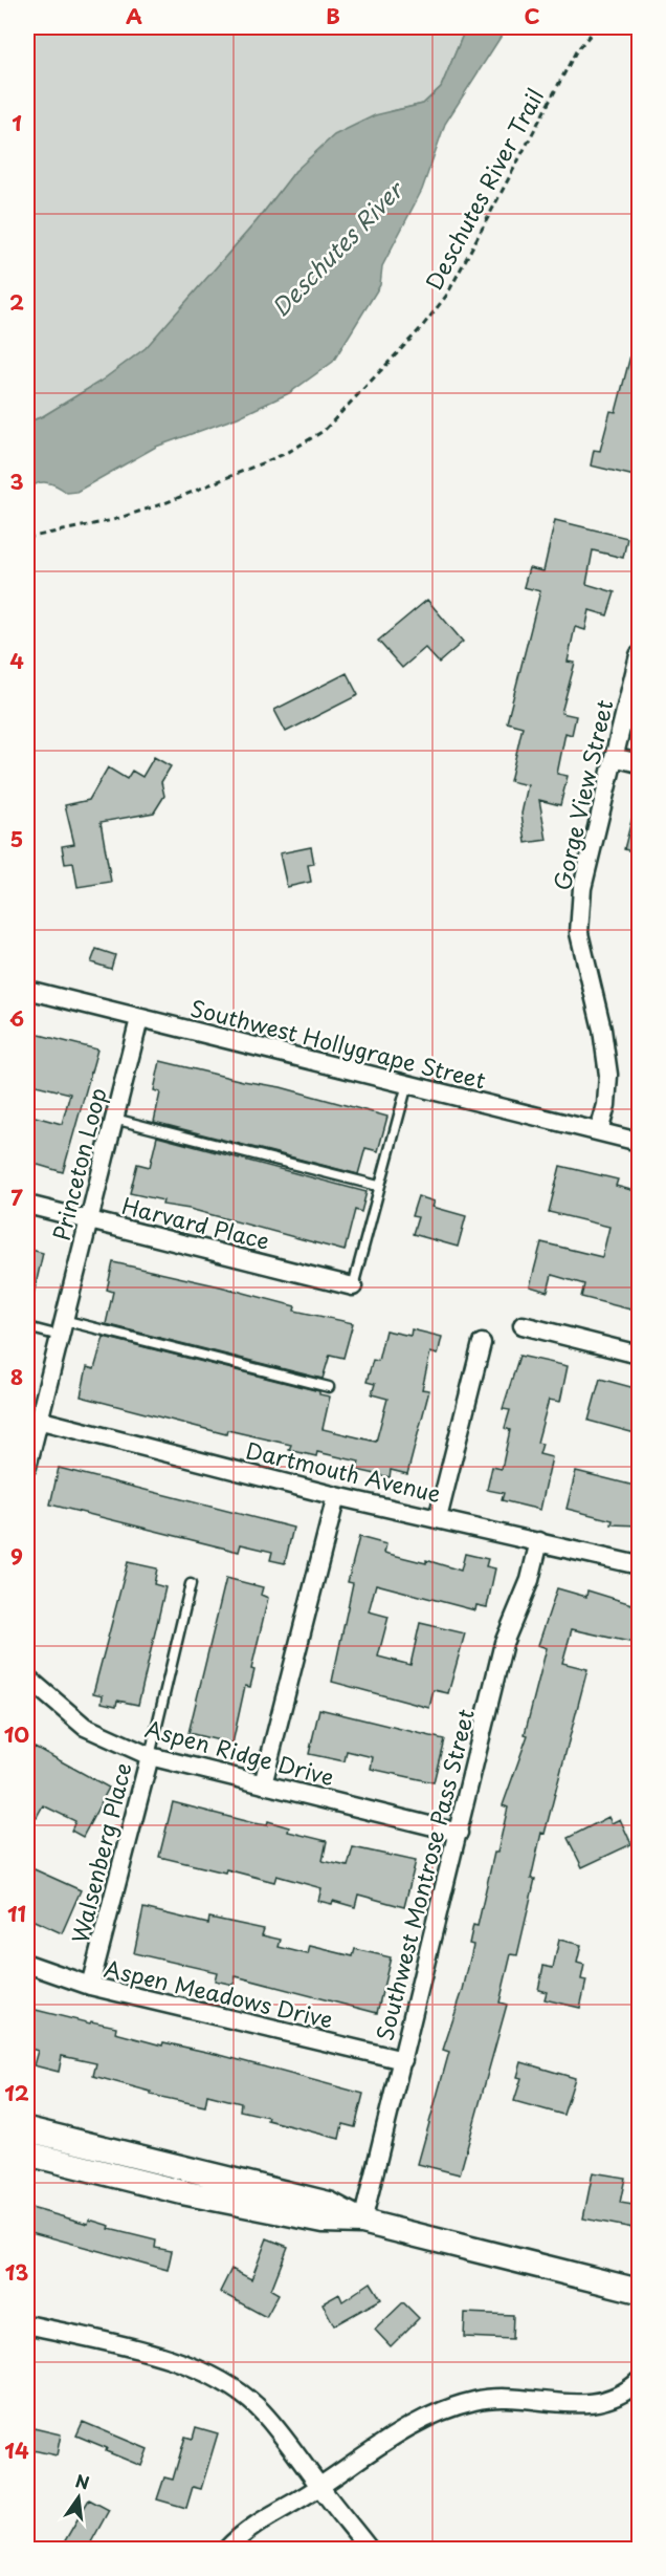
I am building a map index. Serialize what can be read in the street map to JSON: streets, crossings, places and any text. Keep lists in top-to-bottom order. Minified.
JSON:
{"streets":{"street":["Gorge View Street","Southwest Hollygrape Street","Princeton Loop","Harvard Place","Dartmouth Avenue","Aspen Ridge Drive","Walsenberg Place","Southwest Montrose Pass Street","Aspen Meadows Drive"],"path":["Deschutes River Trail"]},"crossings":[["Gorge View Street","Southwest Hollygrape Street"],["Southwest Hollygrape Street","Princeton Loop"],["Princeton Loop","Harvard Place"],["Princeton Loop","Dartmouth Avenue"],["Dartmouth Avenue","Southwest Montrose Pass Street"],["Aspen Ridge Drive","Walsenberg Place"],["Aspen Ridge Drive","Southwest Montrose Pass Street"],["Walsenberg Place","Aspen Meadows Drive"],["Southwest Montrose Pass Street","Aspen Meadows Drive"]],"water":["Deschutes River"],"north":"top","grid":{"columns":["A","B","C"],"rows":["1","2","3","4","5","6","7","8","9","10","11","12","13","14"]}}
